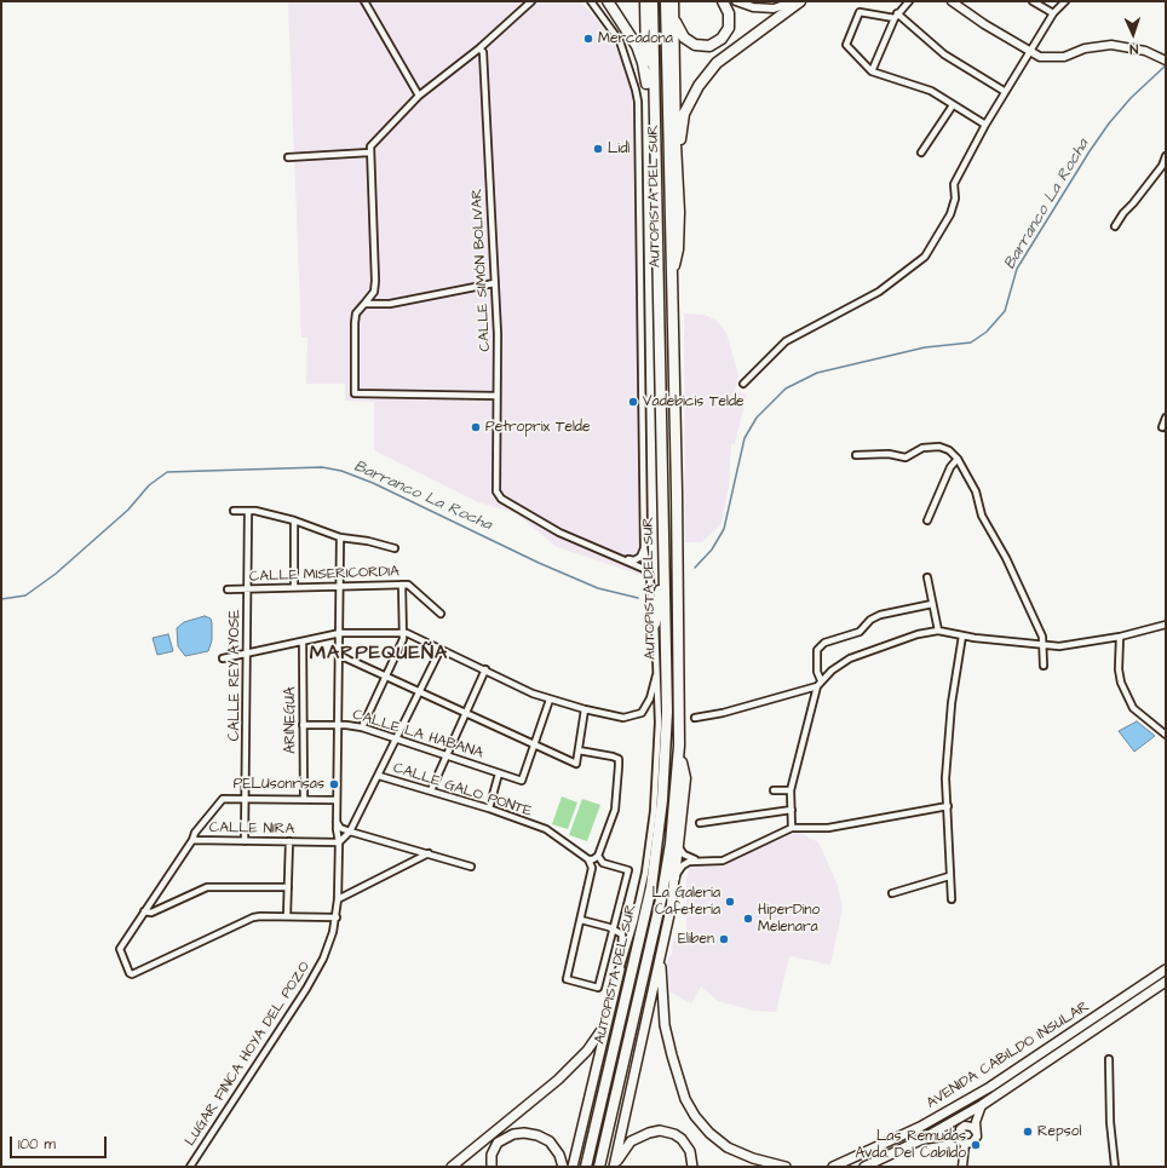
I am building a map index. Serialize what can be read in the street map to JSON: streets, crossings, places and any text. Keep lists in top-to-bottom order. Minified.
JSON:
{"streets":{"highway":["AUTOPISTA DEL SUR"],"main road":["AVENIDA CABILDO INSULAR"],"street":["CALLE SIMÓN BOLIVAR","CALLE MISERICORDIA","CALLE REY AYOSE","ARINEGUA","CALLE LA HABANA","CALLE GALO PONTE","CALLE NIRA","LUGAR FINCA HOYA DEL POZO"]},"crossings":[["CALLE MISERICORDIA","CALLE REY AYOSE"],["CALLE MISERICORDIA","LUGAR FINCA HOYA DEL POZO"],["CALLE REY AYOSE","CALLE NIRA"],["ARINEGUA","CALLE LA HABANA"],["CALLE LA HABANA","LUGAR FINCA HOYA DEL POZO"],["CALLE NIRA","LUGAR FINCA HOYA DEL POZO"]],"districts":["MARPEQUEÑA"],"water":["Barranco La Rocha"],"places":["Mercadona","Lidl","Vadebicis Telde","Petroprix Telde","PELUsonrisas","La Galería Cafetería","HiperDino Melenara","Eliben","Repsol","Las Remudas Avda. Del Cabildo"],"scale_bar":"100 m","north":"bottom"}
